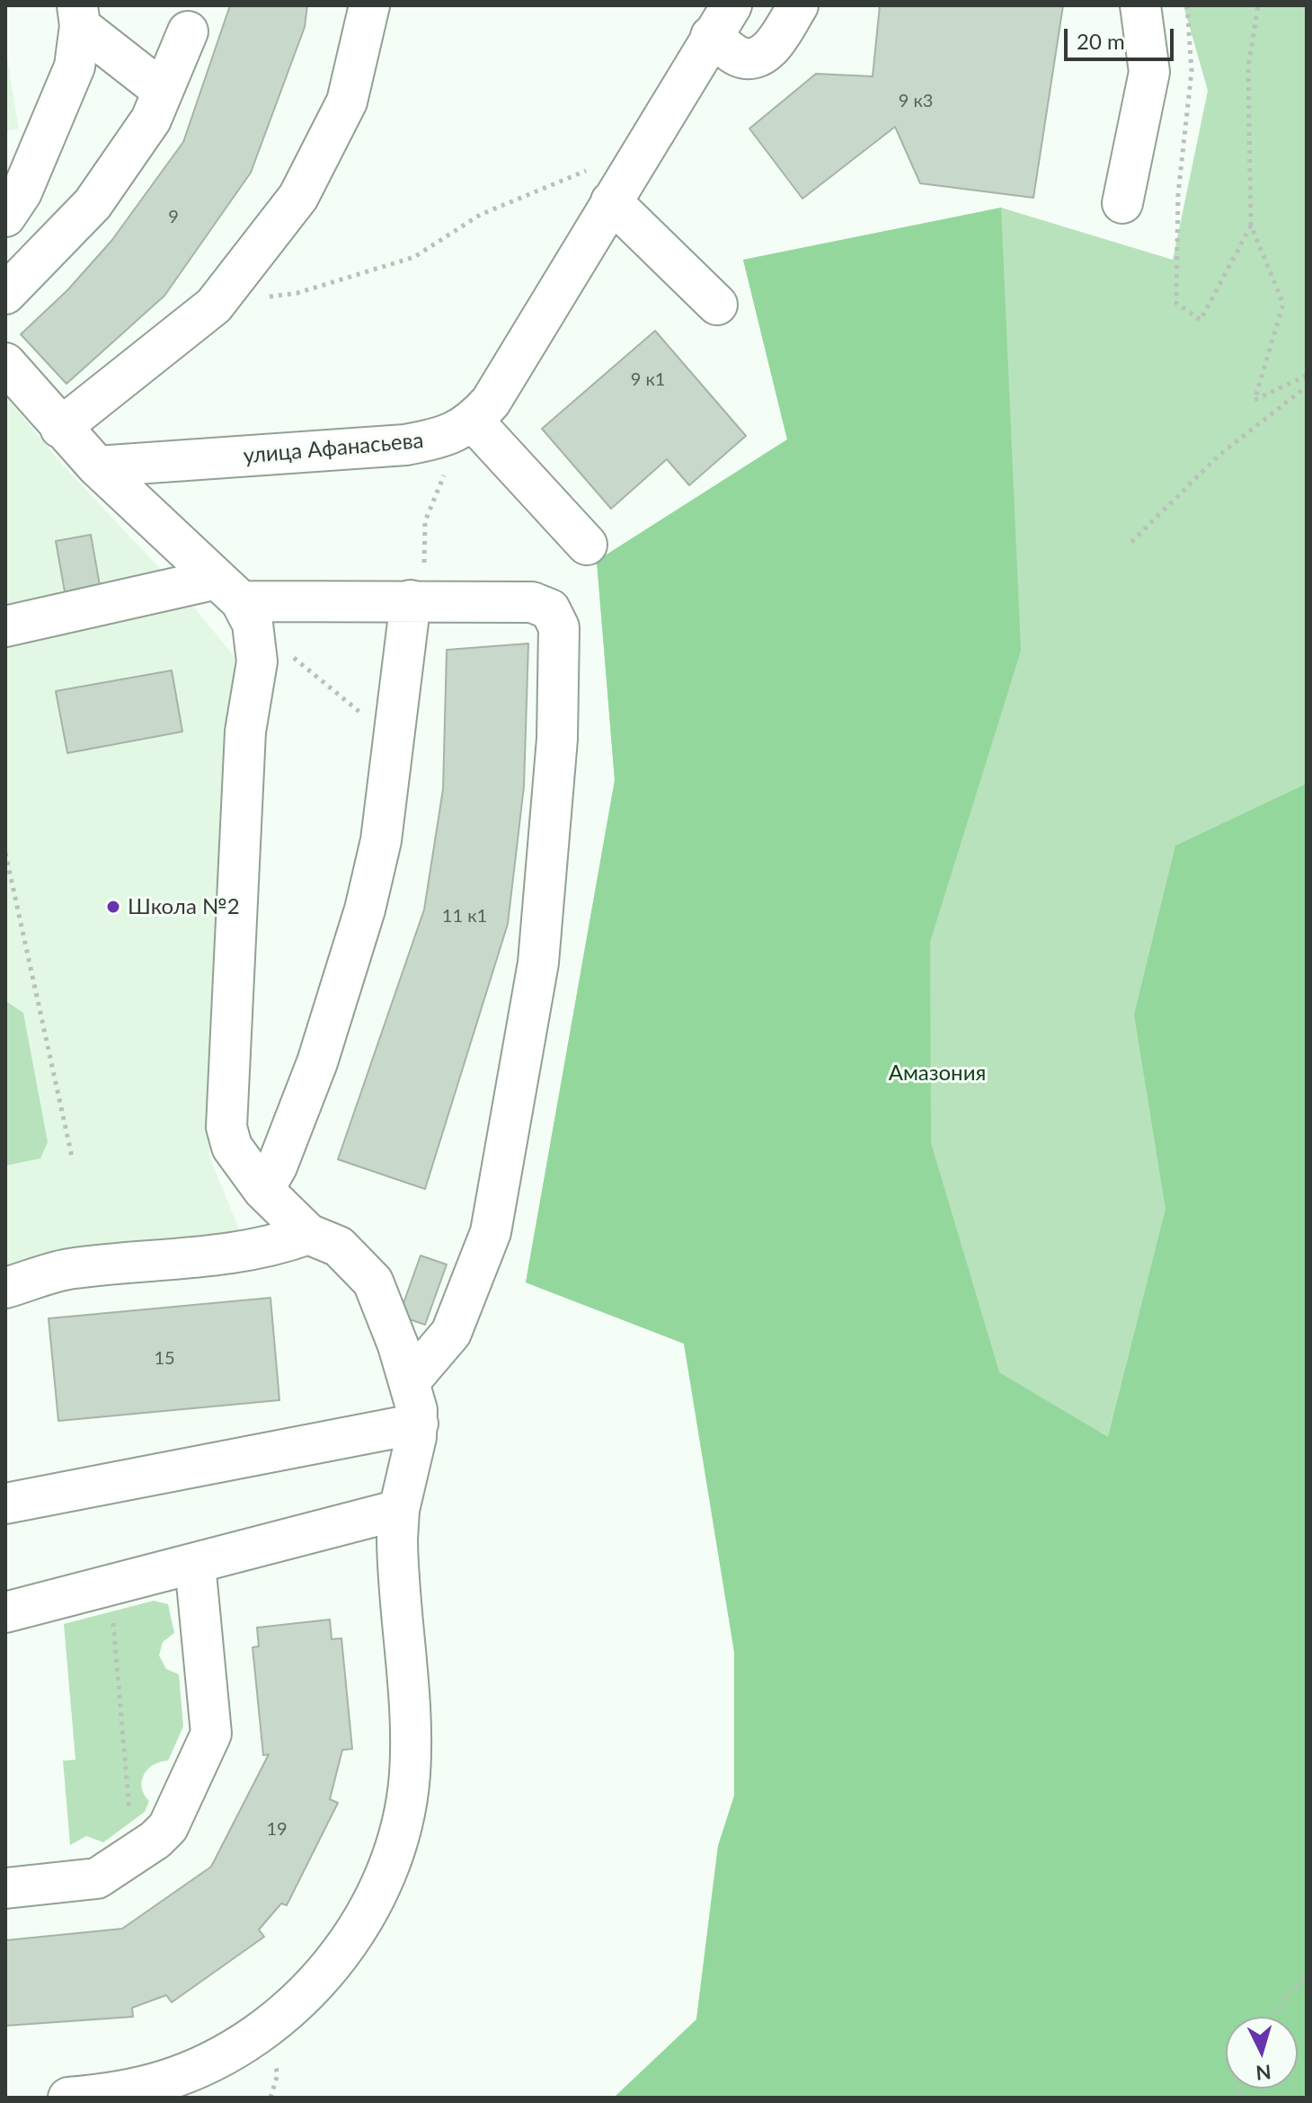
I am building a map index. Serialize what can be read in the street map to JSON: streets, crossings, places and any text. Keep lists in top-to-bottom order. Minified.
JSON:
{"streets":{"street":["улица Афанасьева"]},"parks":["Амазония"],"places":["Школа №2"],"house_numbers":["9 к3","9","9 к1","11 к1","15","19"],"scale_bar":"20 m","north":"bottom"}
